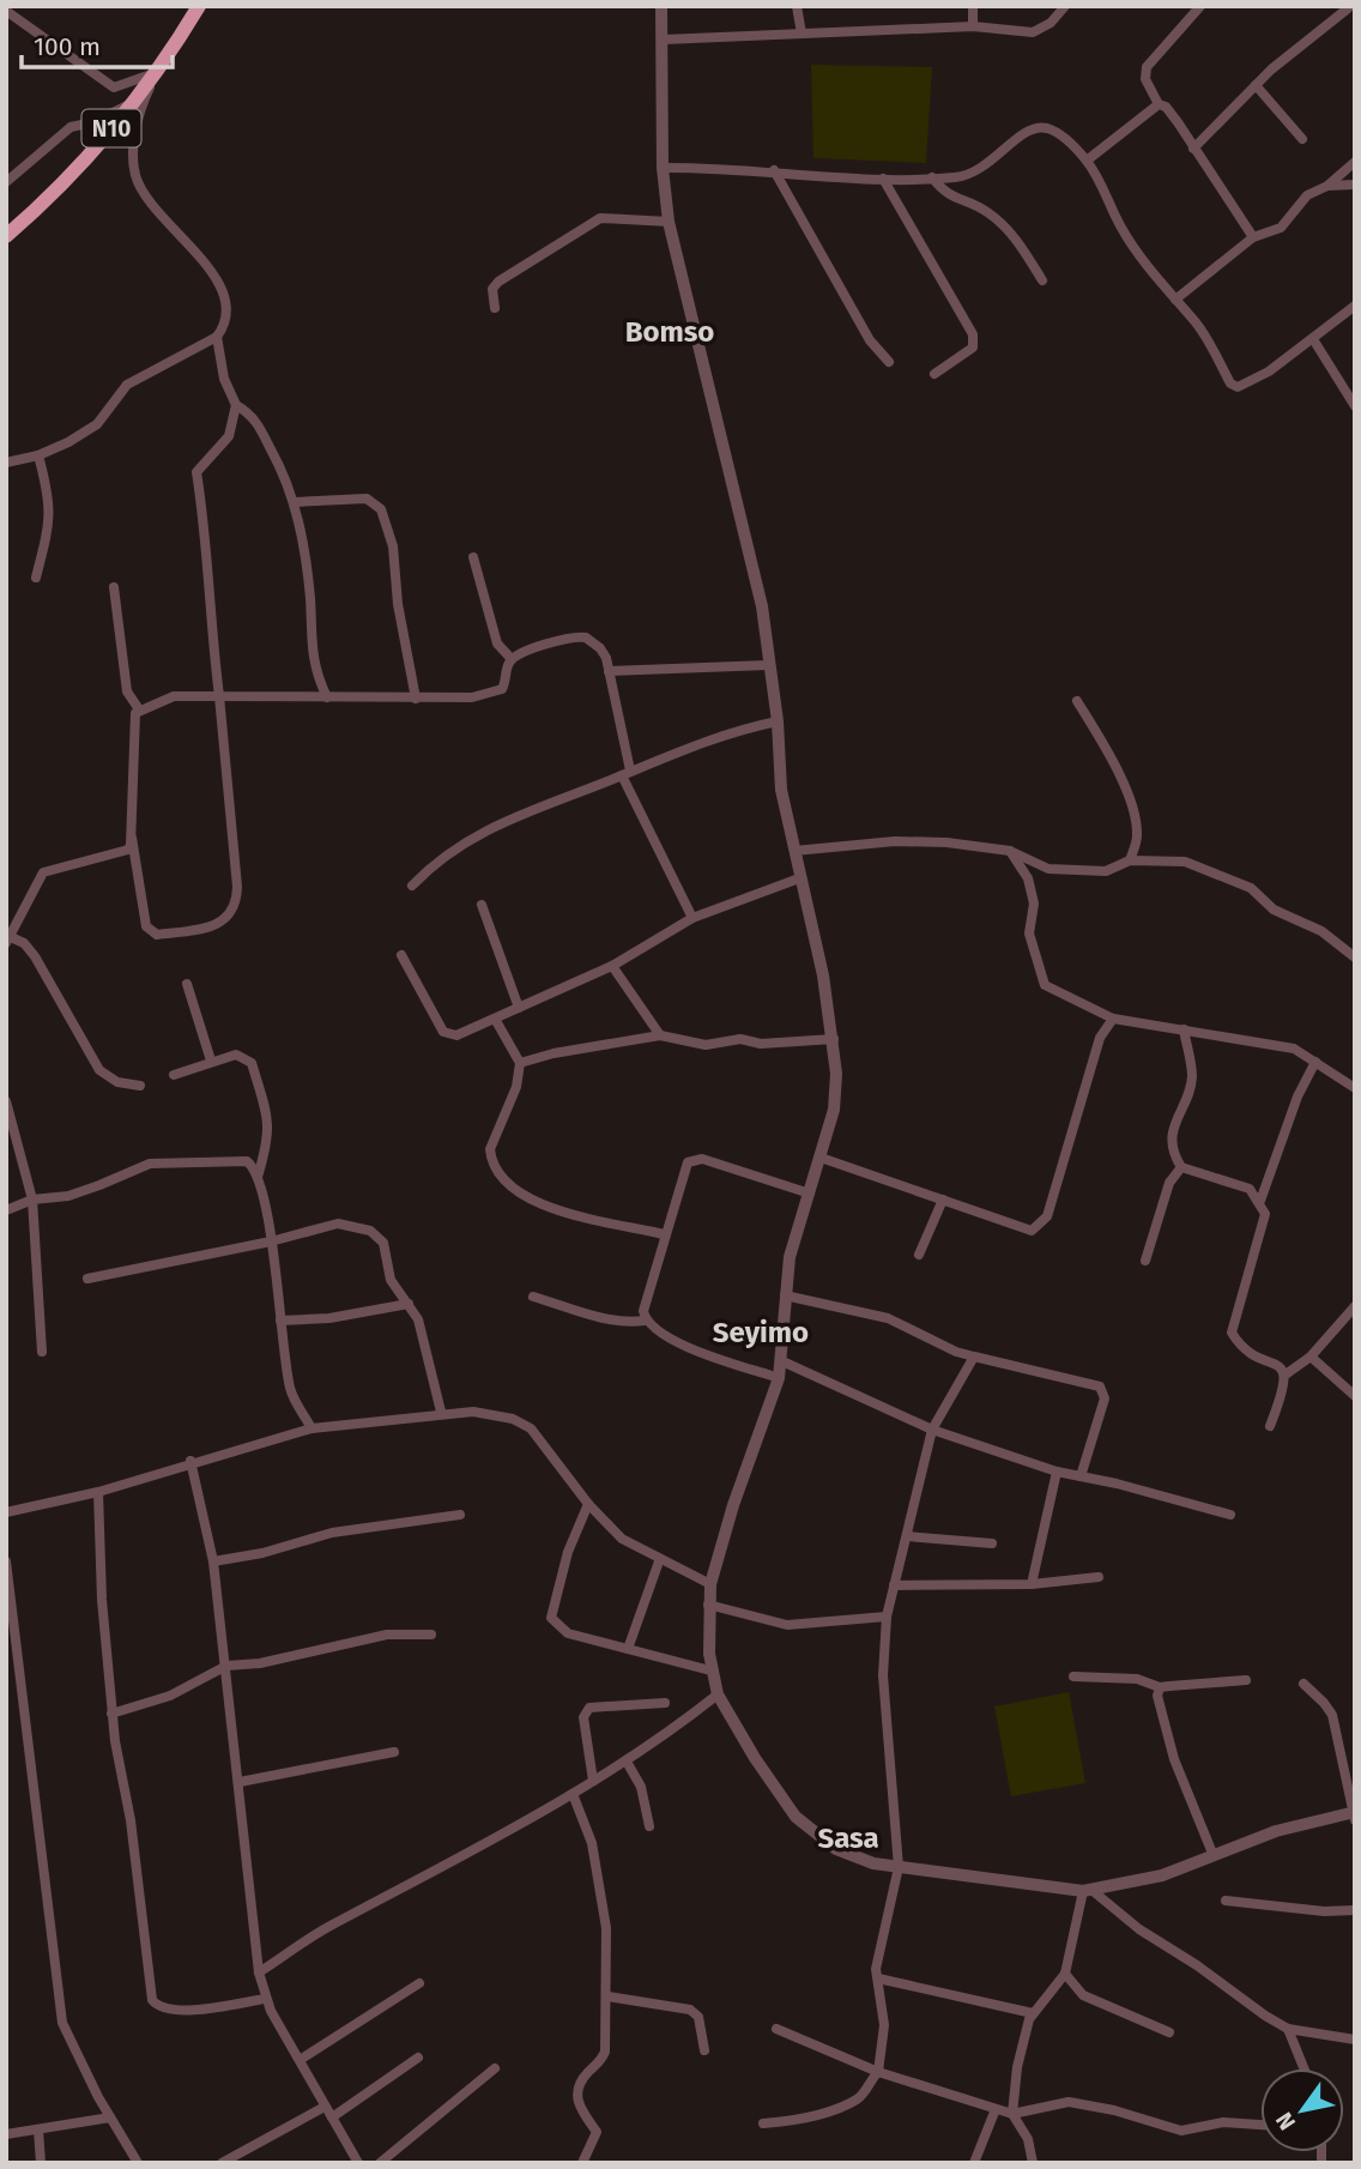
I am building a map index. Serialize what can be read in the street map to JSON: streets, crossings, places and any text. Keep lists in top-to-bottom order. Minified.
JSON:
{"streets":{"highway":["N10"]},"districts":["Bomso","Seyimo","Sasa"],"scale_bar":"100 m","north":"bottom left"}
